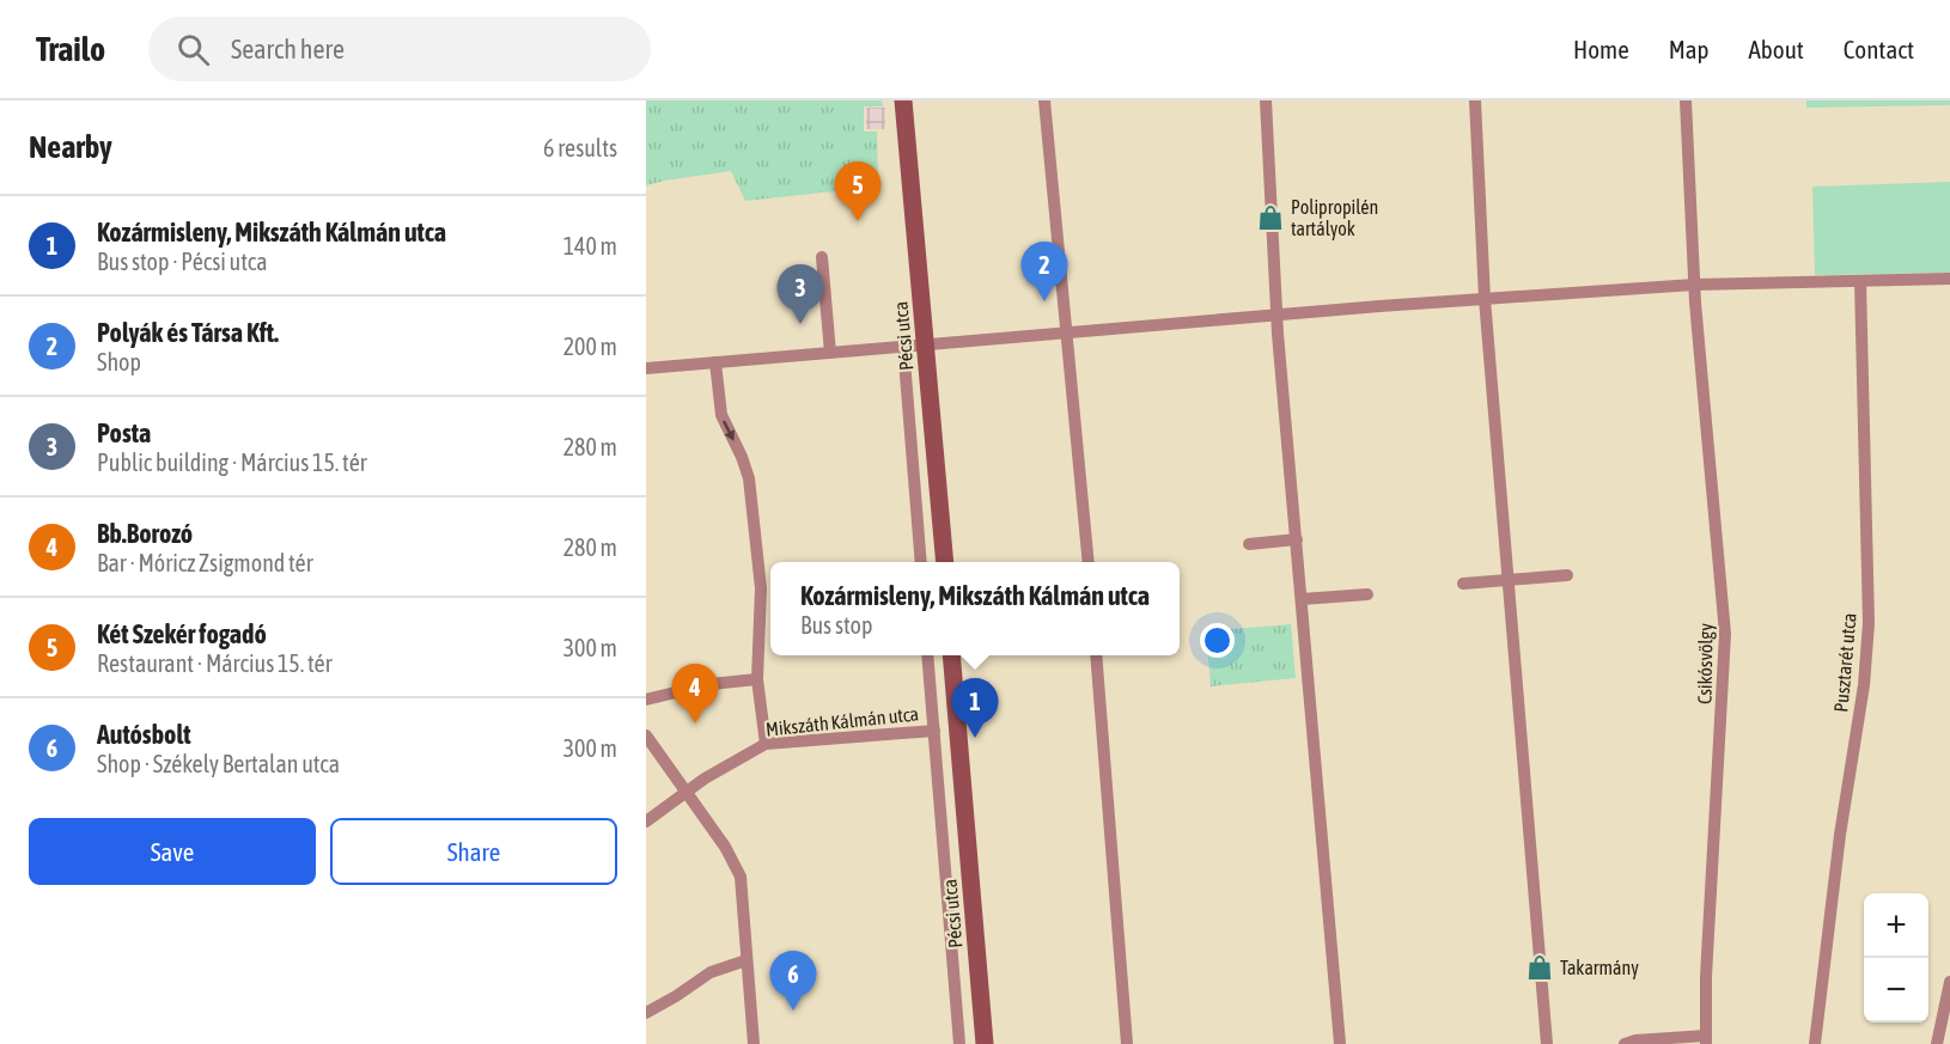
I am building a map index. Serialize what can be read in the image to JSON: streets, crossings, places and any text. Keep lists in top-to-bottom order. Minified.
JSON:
{"streets":{"main road":["Pécsi utca"],"street":["Pusztarét utca","Csikósvölgy","Mikszáth Kálmán utca"]},"places":{"shop":["Polipropilén tartályok","Takarmány"]},"page":{"header":"Trailo","search":"Search here","nav":["Home","Map","About","Contact"],"heading":["Nearby","6 results"],"pins":["5","2","3","4","1","6"],"list":[{"mark":"1","name":"Kozármisleny, Mikszáth Kálmán utca","note":"Bus stop · Pécsi utca","value":"140 m"},{"mark":"2","name":"Polyák és Társa Kft.","note":"Shop","value":"200 m"},{"mark":"3","name":"Posta","note":"Public building · Március 15. tér","value":"280 m"},{"mark":"4","name":"Bb.Borozó","note":"Bar · Móricz Zsigmond tér","value":"280 m"},{"mark":"5","name":"Két Szekér fogadó","note":"Restaurant · Március 15. tér","value":"300 m"},{"mark":"6","name":"Autósbolt","note":"Shop · Székely Bertalan utca","value":"300 m"}],"popup":["Kozármisleny, Mikszáth Kálmán utca","Bus stop"],"buttons":["Save","Share"],"map_buttons":["+","−"]}}
